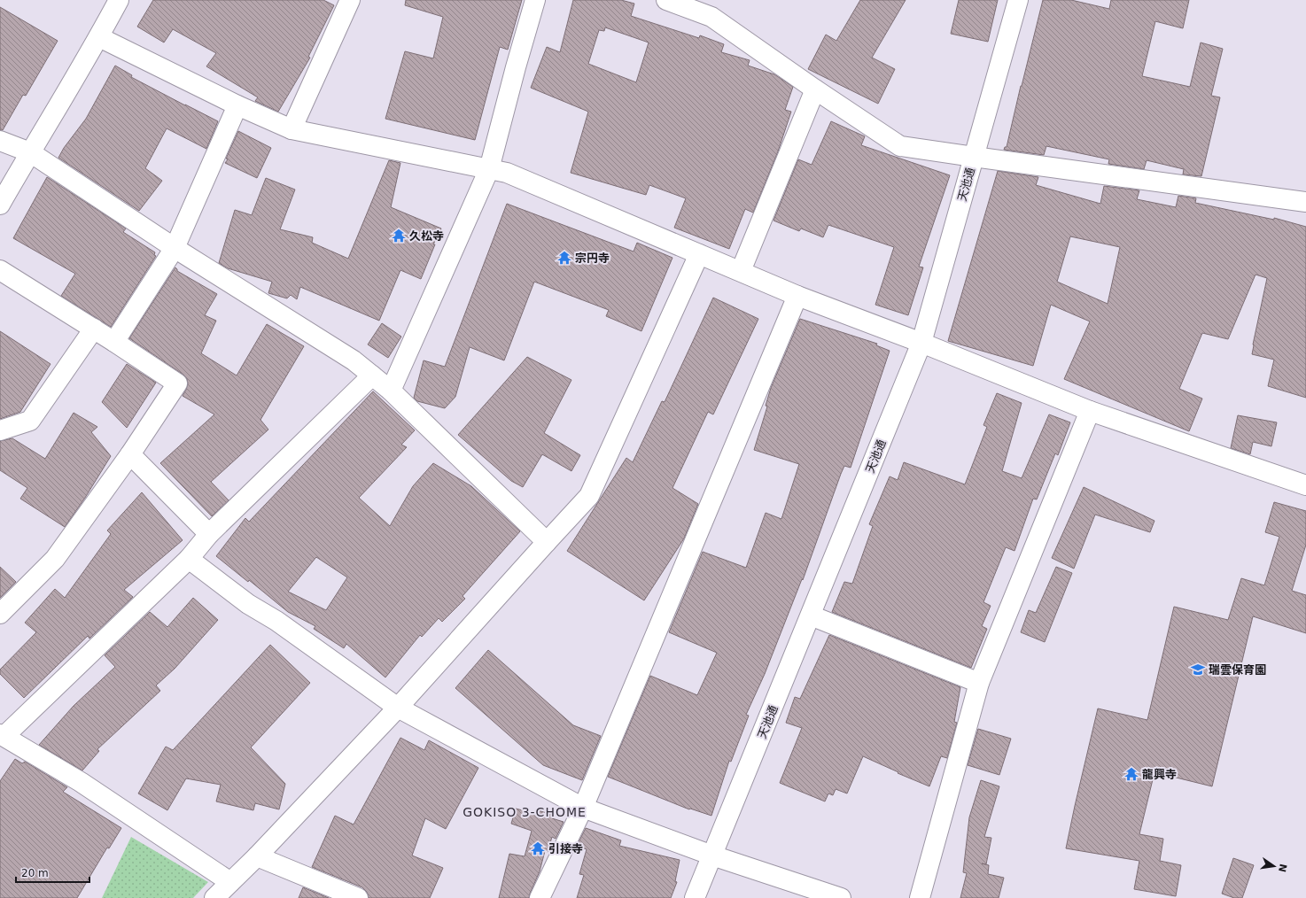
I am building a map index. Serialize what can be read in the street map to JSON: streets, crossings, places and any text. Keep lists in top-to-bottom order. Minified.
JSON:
{"streets":{"street":["天池通"]},"districts":["GOKISO 3-CHOME"],"places":{"temple":["久松寺","宗円寺","龍興寺","引接寺"],"school or university":["瑞雲保育園"]},"scale_bar":"20 m","north":"right"}
